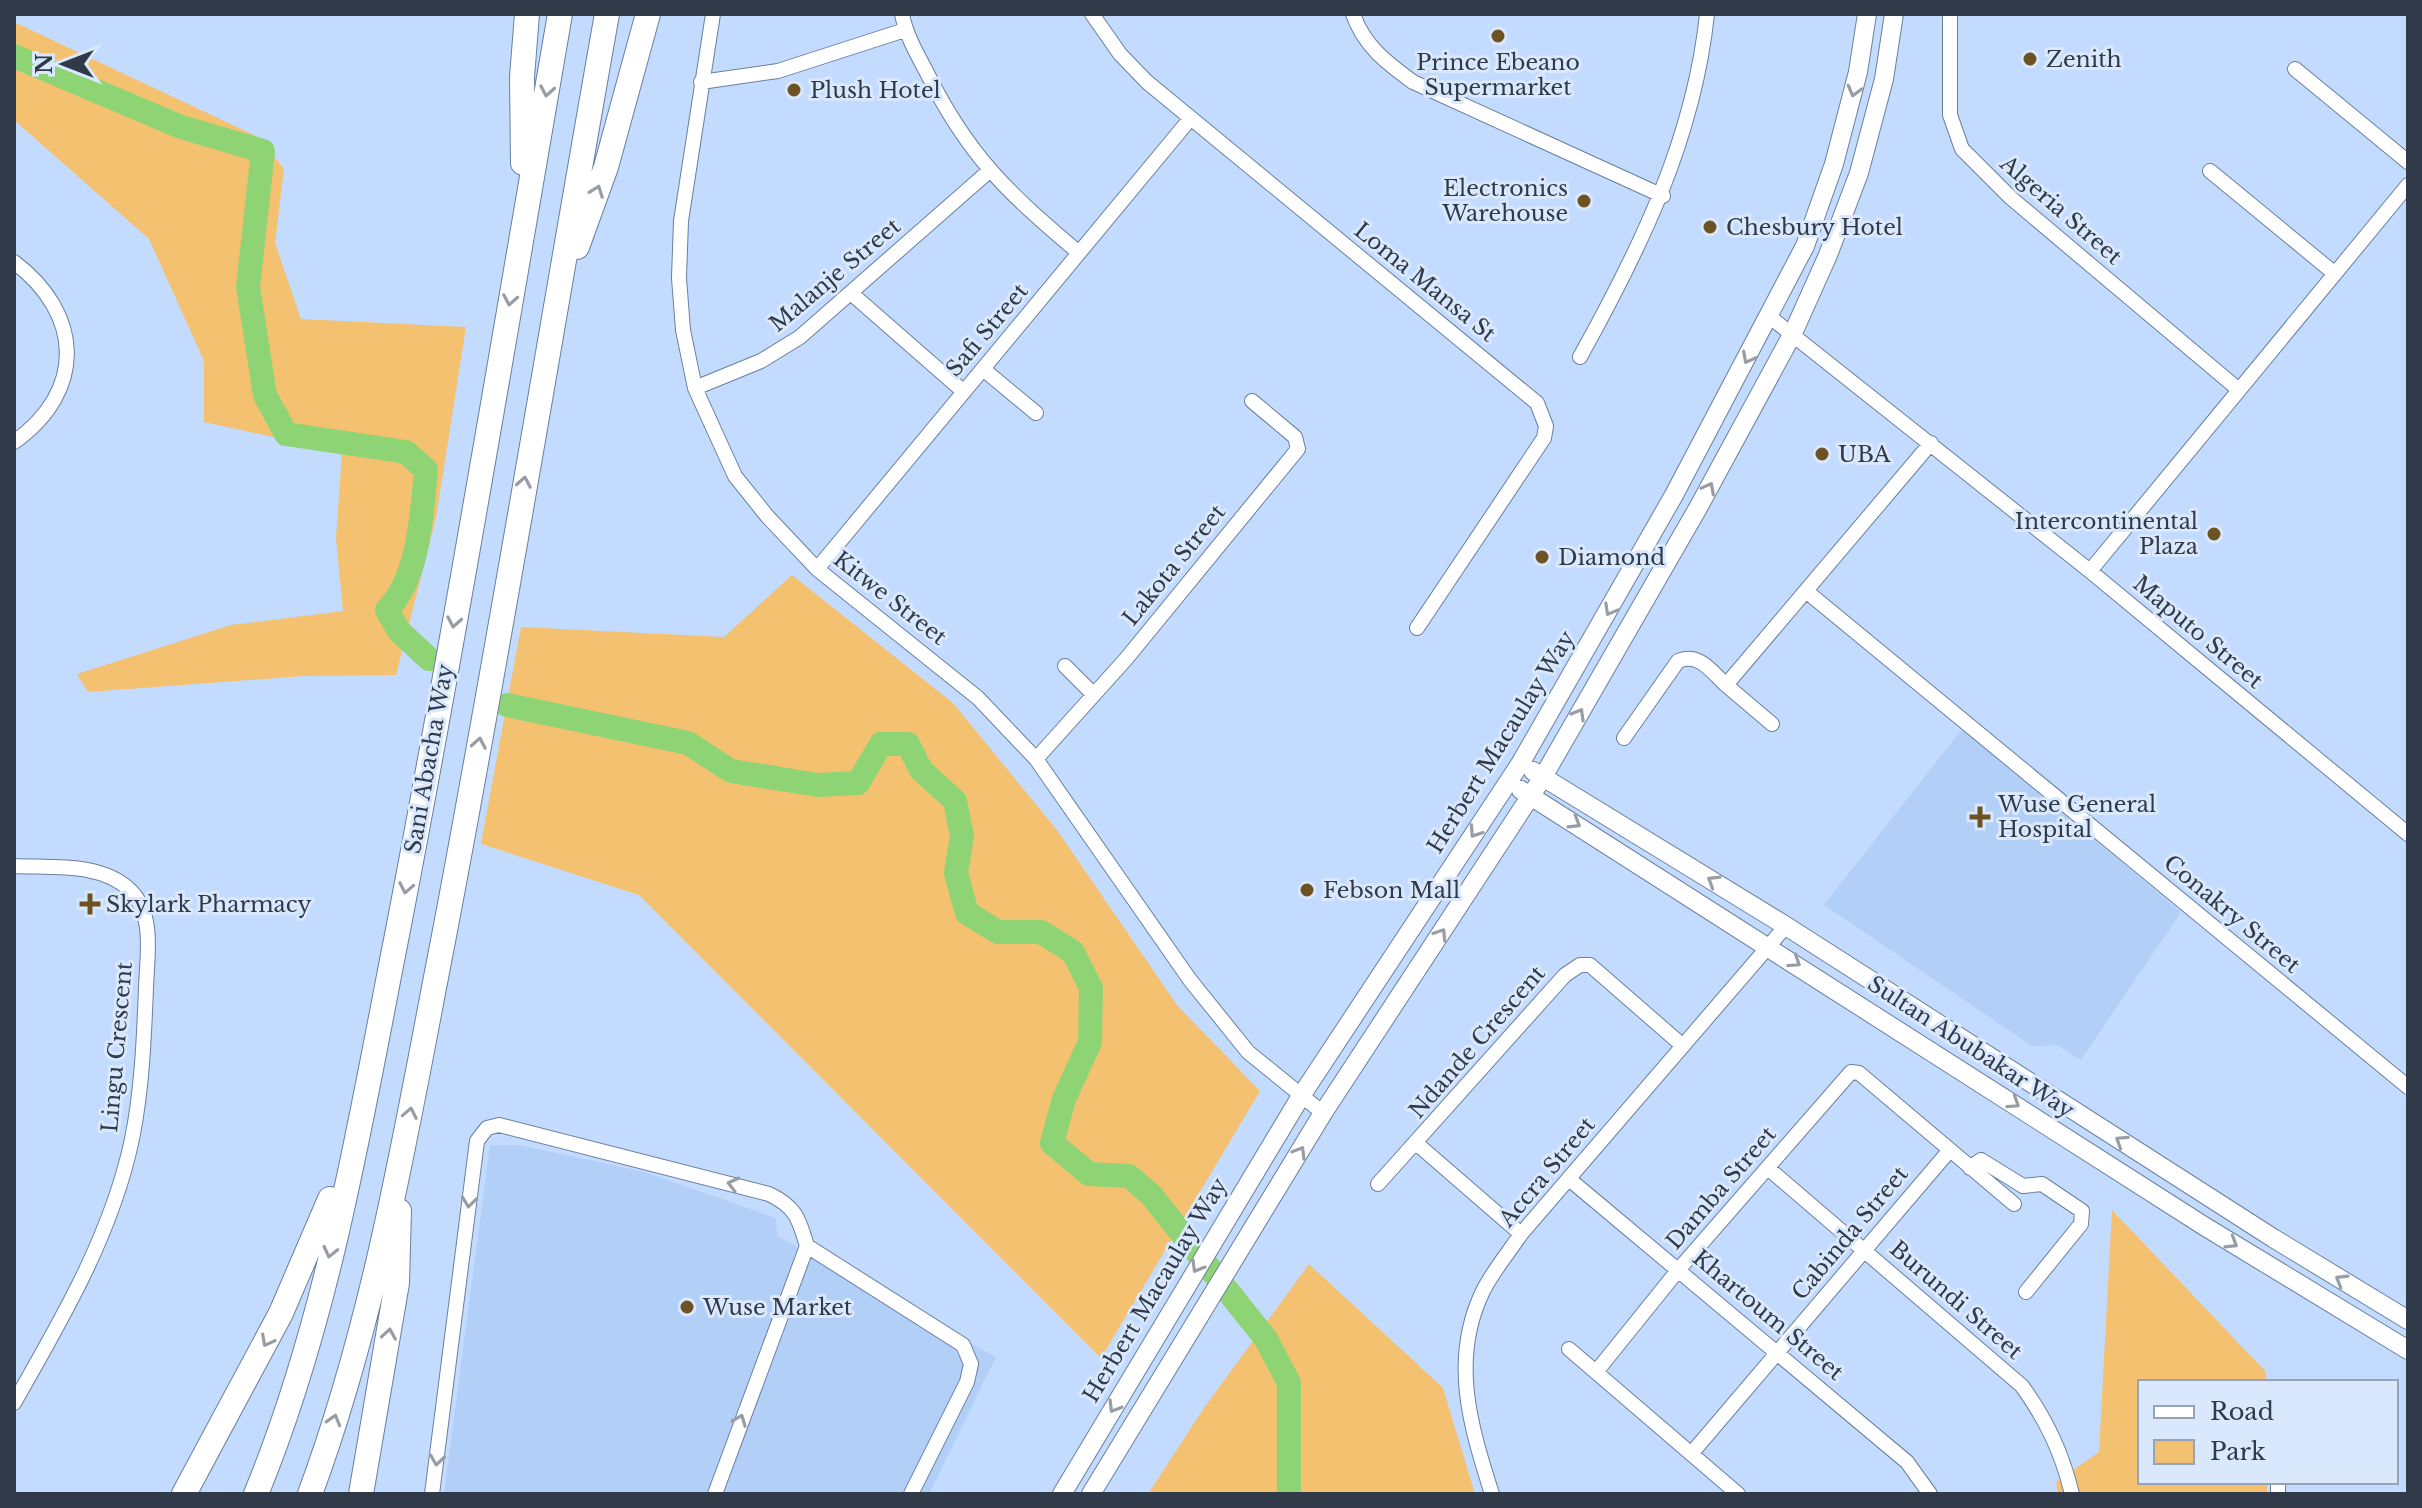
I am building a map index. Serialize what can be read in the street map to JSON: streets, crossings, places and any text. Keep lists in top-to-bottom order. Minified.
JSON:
{"streets":{"highway":["Sani Abacha Way"],"main road":["Herbert Macaulay Way","Sultan Abubakar Way"],"street":["Algeria Street","Malanje Street","Loma Mansa St","Safi Street","Lakota Street","Kitwe Street","Maputo Street","Conakry Street","Ndande Crescent","Lingu Crescent","Accra Street","Damba Street","Cabinda Street","Burundi Street","Khartoum Street"]},"crossings":[["Malanje Street","Kitwe Street"],["Loma Mansa St","Safi Street"],["Safi Street","Kitwe Street"],["Lakota Street","Kitwe Street"],["Kitwe Street","Herbert Macaulay Way"],["Maputo Street","Herbert Macaulay Way"],["Herbert Macaulay Way","Sultan Abubakar Way"],["Ndande Crescent","Accra Street"],["Sultan Abubakar Way","Accra Street"],["Accra Street","Khartoum Street"],["Damba Street","Cabinda Street"],["Damba Street","Burundi Street"],["Damba Street","Khartoum Street"],["Cabinda Street","Burundi Street"],["Cabinda Street","Khartoum Street"]],"places":{"other":["Prince Ebeano Supermarket","Zenith","Plush Hotel","Electronics Warehouse","Chesbury Hotel","UBA","Intercontinental Plaza","Diamond","Febson Mall","Wuse Market"],"health":["Wuse General Hospital","Skylark Pharmacy"]},"legend":["Road","Park"],"north":"left"}
